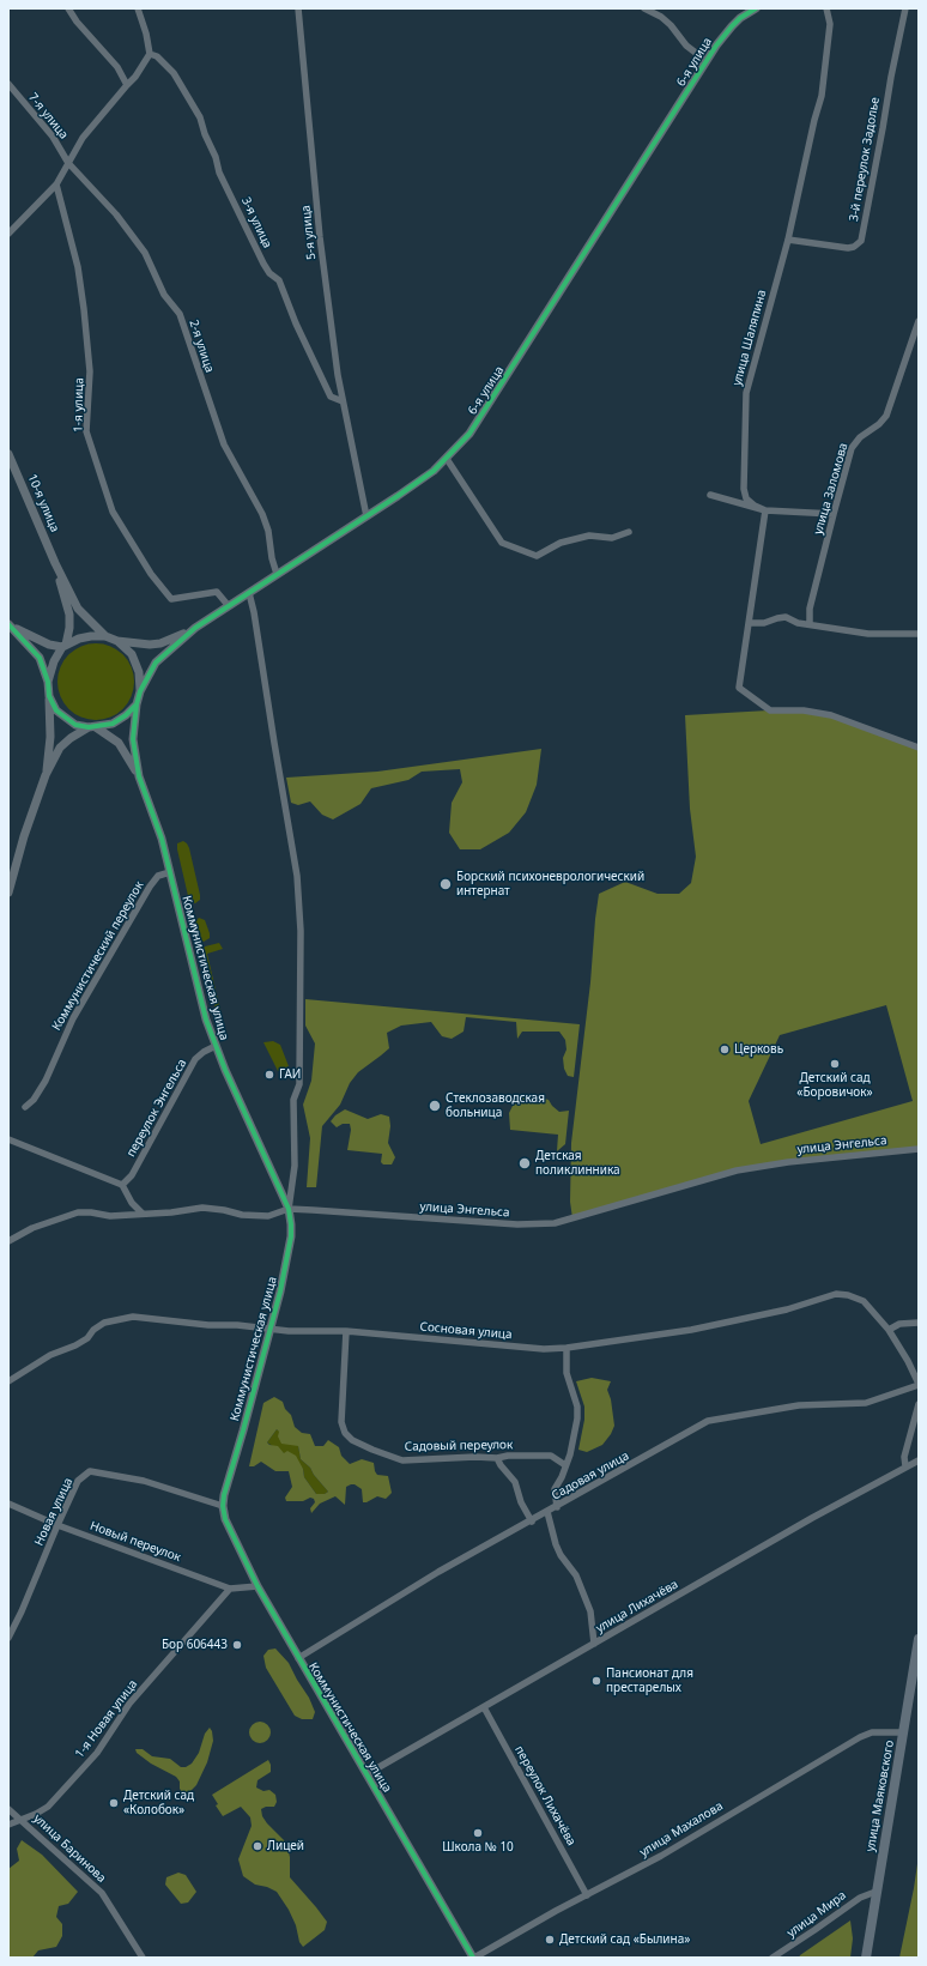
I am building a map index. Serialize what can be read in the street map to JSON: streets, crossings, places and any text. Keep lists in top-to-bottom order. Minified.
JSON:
{"streets":{"main road":["улица Маяковского"],"street":["6-я улица","7-я улица","3-й переулок Задолье","3-я улица","5-я улица","улица Шаляпина","2-я улица","1-я улица","улица Заломова","10-я улица","Коммунистический переулок","Коммунистическая улица","переулок Энгельса","улица Энгельса","Сосновая улица","Садовый переулок","Садовая улица","Новая улица","Новый переулок","улица Лихачёва","1-я Новая улица","переулок Лихачёва","улица Махалова","улица Баринова","улица Мира"]},"crossings":[["6-я улица","5-я улица"],["6-я улица","2-я улица"],["6-я улица","1-я улица"],["7-я улица","2-я улица"],["3-й переулок Задолье","улица Шаляпина"],["3-я улица","5-я улица"],["10-я улица","Коммунистическая улица"],["Коммунистический переулок","Коммунистическая улица"],["Коммунистическая улица","переулок Энгельса"],["Коммунистическая улица","улица Энгельса"],["Коммунистическая улица","Сосновая улица"],["Коммунистическая улица","Садовая улица"],["Коммунистическая улица","Новая улица"],["Коммунистическая улица","Новый переулок"],["Коммунистическая улица","улица Лихачёва"],["Коммунистическая улица","улица Махалова"],["Сосновая улица","Садовый переулок"],["Сосновая улица","Садовая улица"],["Новая улица","Новый переулок"],["Новый переулок","1-я Новая улица"],["улица Лихачёва","переулок Лихачёва"],["1-я Новая улица","улица Баринова"],["переулок Лихачёва","улица Махалова"],["улица Маяковского","улица Махалова"],["улица Маяковского","улица Мира"]],"places":["Борский психоневрологический интернат","Церковь","Детский сад «Боровичок»","ГАИ","Стеклозаводская больница","Детская поликлинника","Бор 606443","Пансионат для престарелых","Детский сад «Колобок»","Школа № 10","Лицей","Детский сад «Былина»"]}
